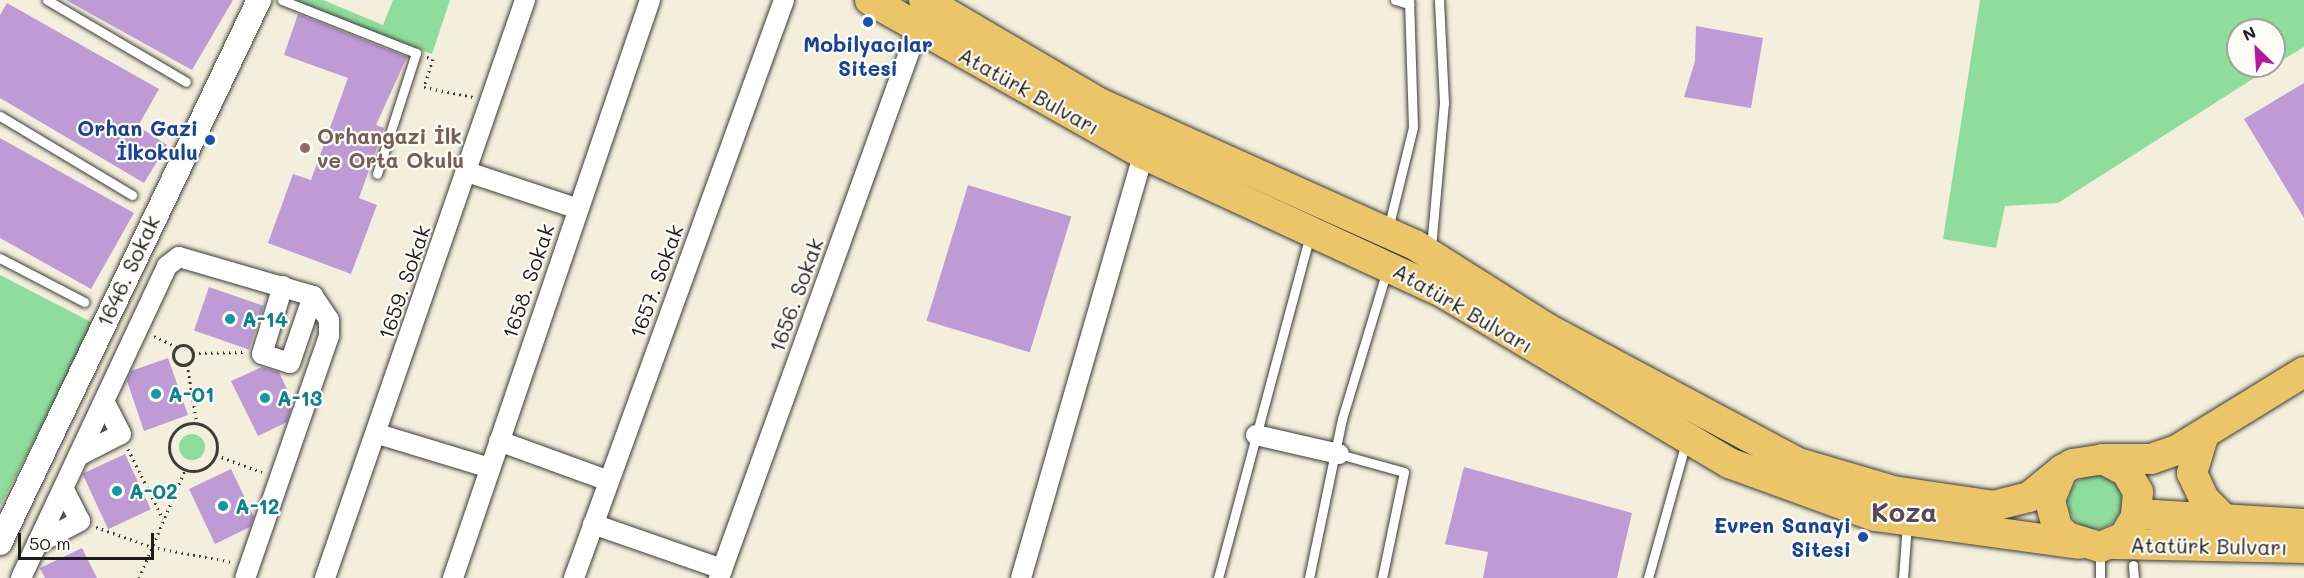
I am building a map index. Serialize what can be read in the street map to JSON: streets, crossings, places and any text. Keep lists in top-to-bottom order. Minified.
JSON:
{"streets":{"main road":["Atatürk Bulvarı"],"street":["1646. Sokak","1658. Sokak","1657. Sokak","1659. Sokak","1656. Sokak"]},"crossings":[["Atatürk Bulvarı","1656. Sokak"]],"districts":["Koza"],"places":["Mobilyacılar Sitesi","Orhan Gazi İlkokulu","Orhangazi İlk ve Orta Okulu","A-14","A-01","A-13","A-02","A-12","Evren Sanayi Sitesi"],"scale_bar":"50 m","north":"top left"}
